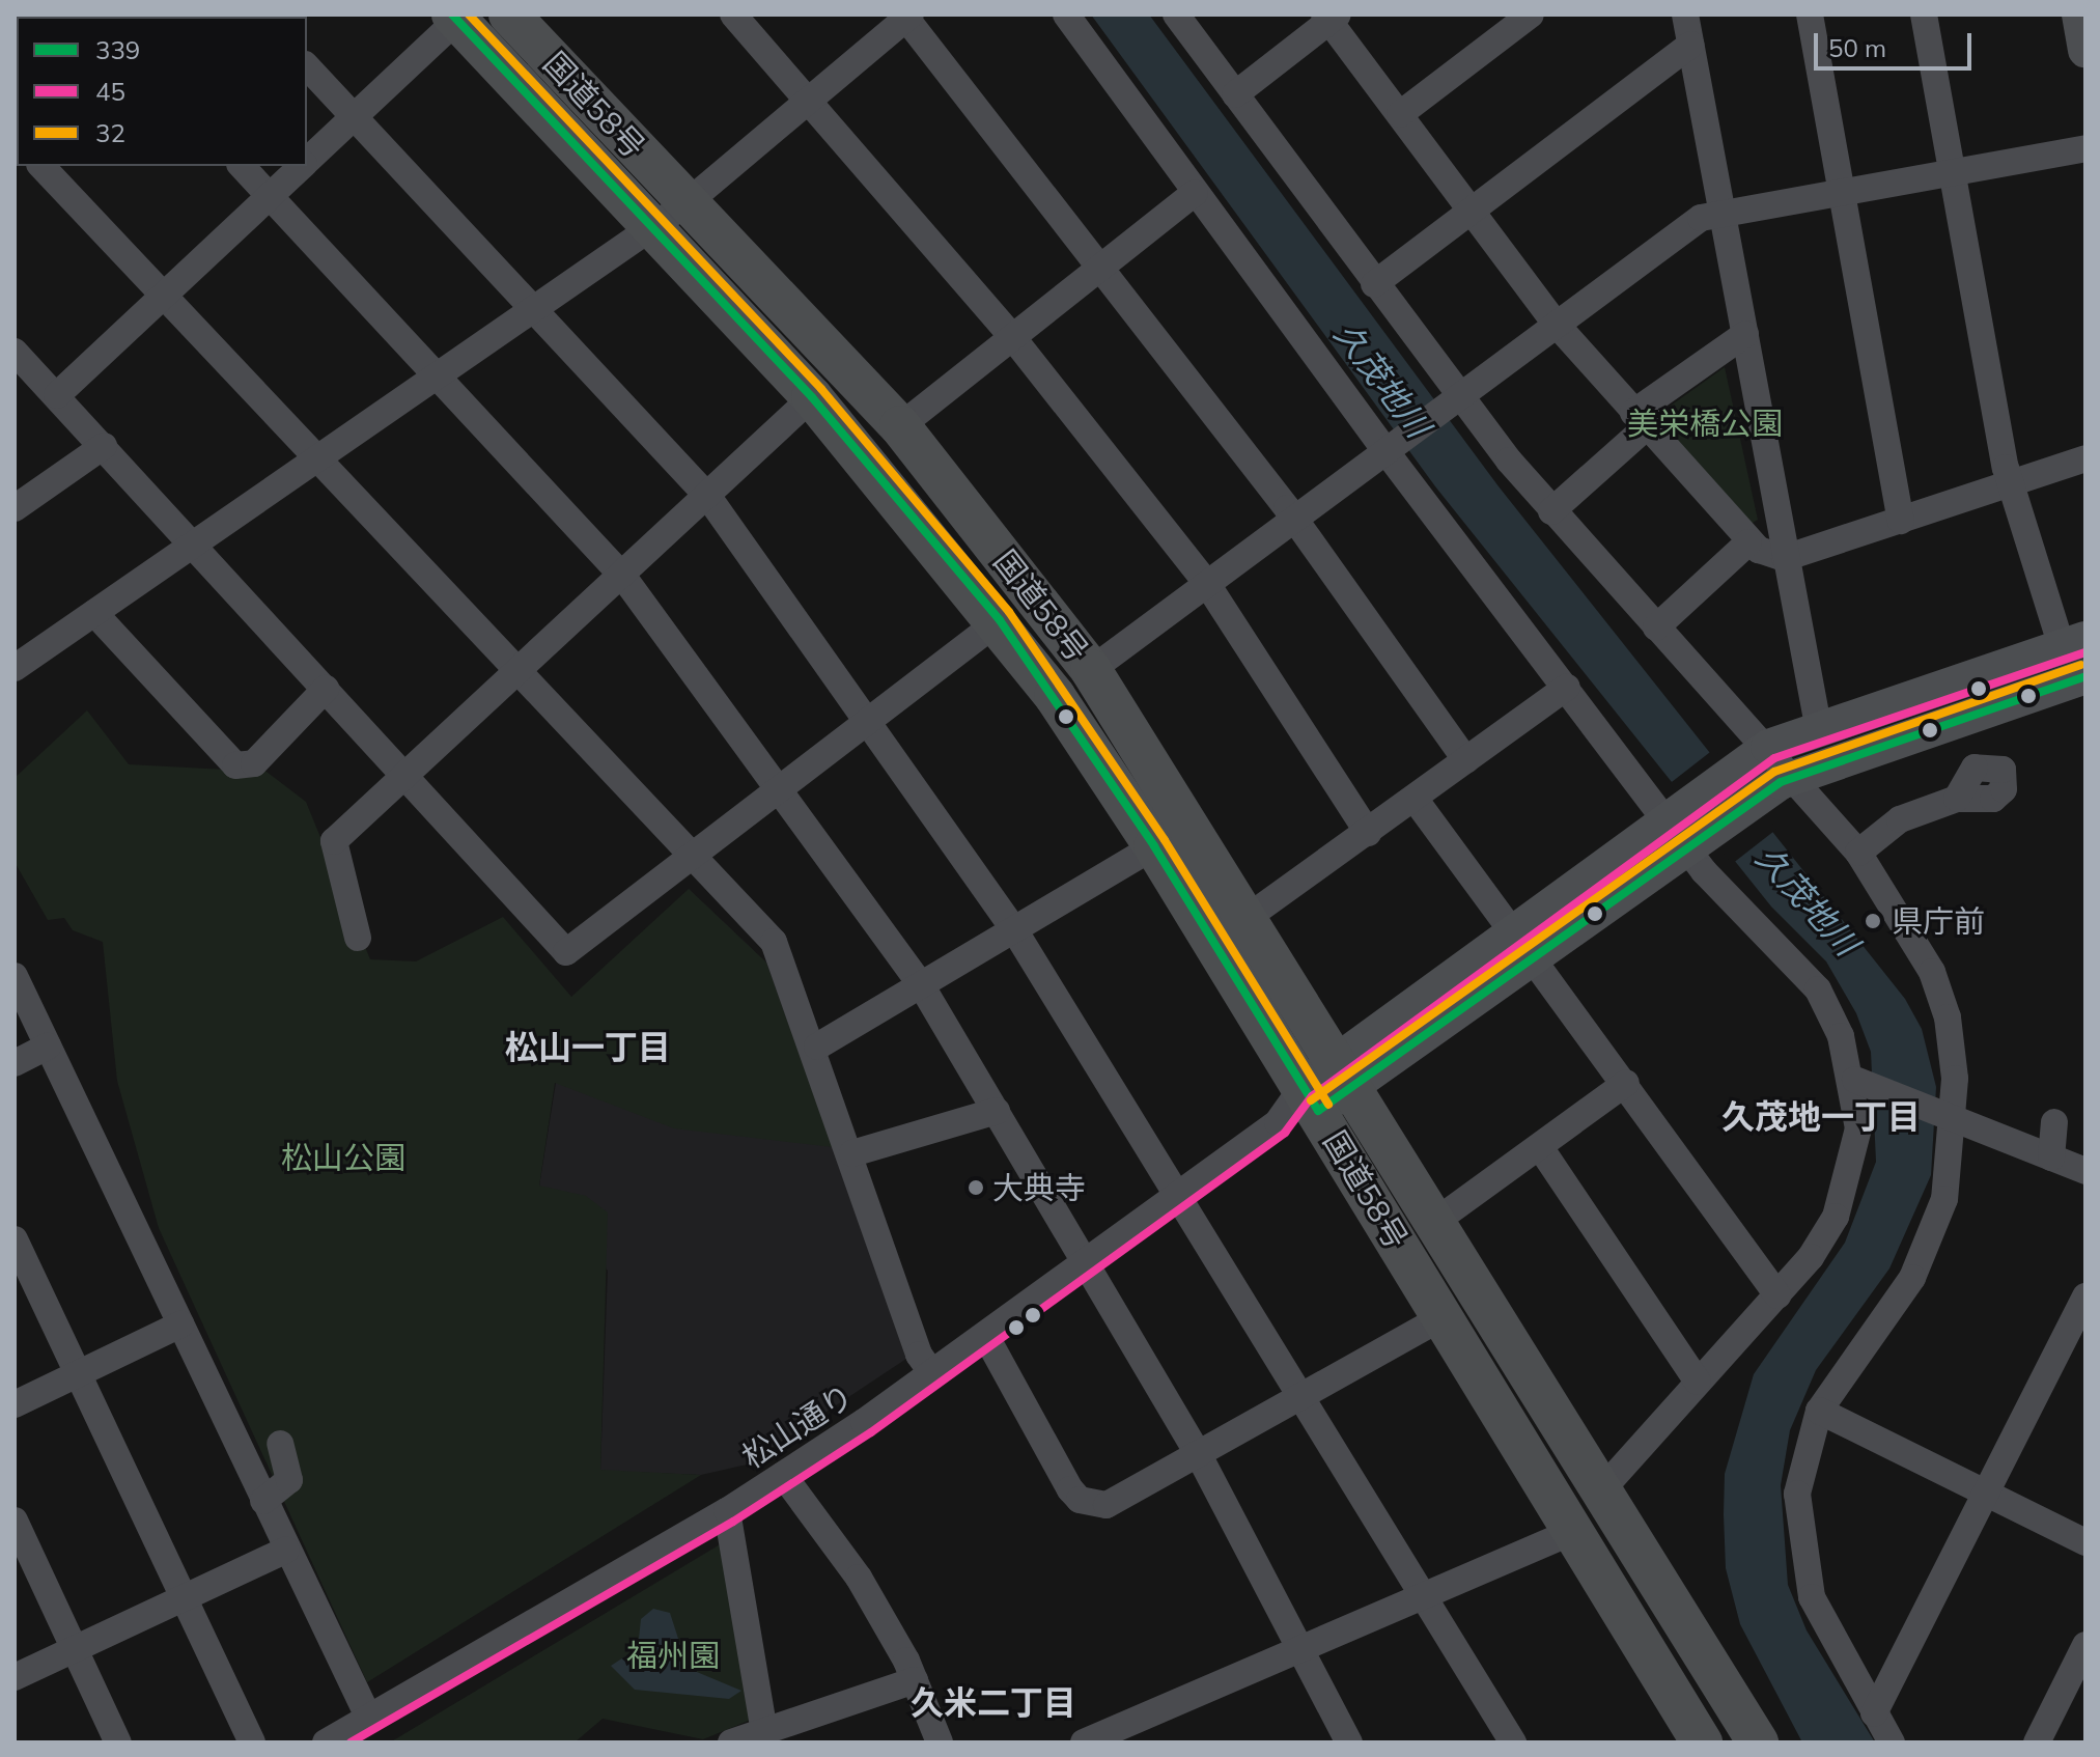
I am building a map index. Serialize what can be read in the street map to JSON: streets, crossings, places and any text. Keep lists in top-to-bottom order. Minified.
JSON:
{"streets":{"highway":["国道58号"],"street":["松山通り"]},"crossings":[["国道58号","松山通り"]],"districts":["松山一丁目","久茂地一丁目","久米二丁目"],"water":["久茂地川"],"parks":["美栄橋公園","松山公園","福州園"],"places":["県庁前","大典寺"],"lines":["transit line 339","transit line 32","transit line 45"],"legend":["339","45","32"],"scale_bar":"50 m"}
